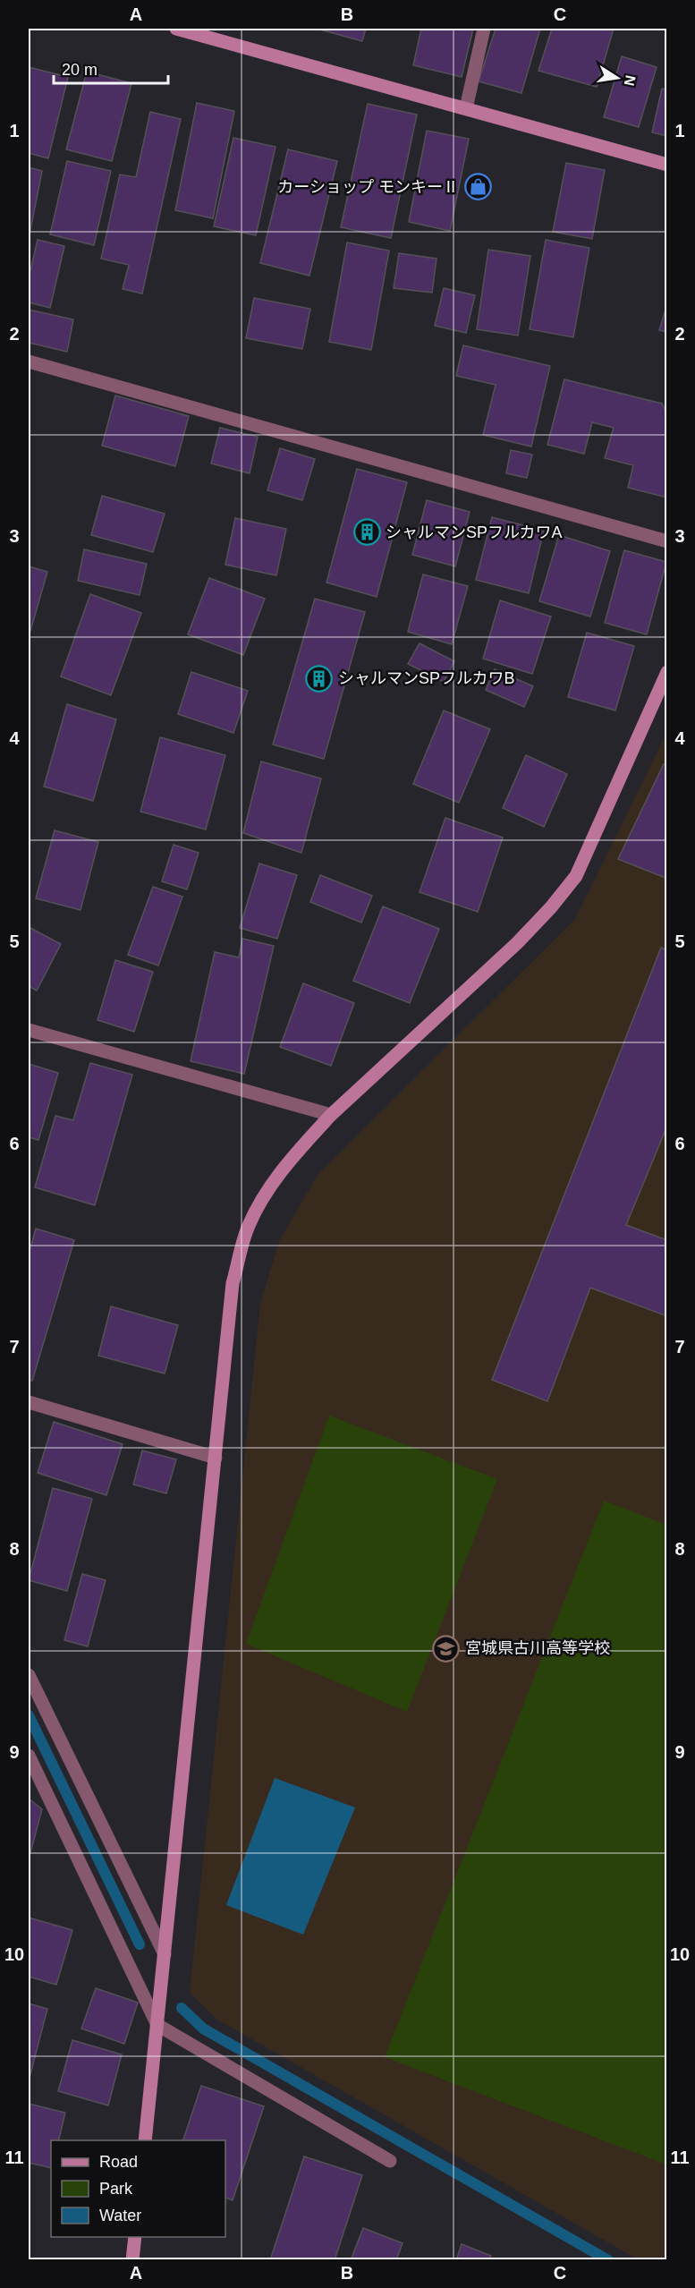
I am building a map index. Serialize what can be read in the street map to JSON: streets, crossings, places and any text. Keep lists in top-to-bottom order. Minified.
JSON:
{"places":{"shop":["カーショップ モンキーⅡ"],"building":["シャルマンSPフルカワA","シャルマンSPフルカワB"],"school or university":["宮城県古川高等学校"]},"legend":["Road","Park","Water"],"scale_bar":"20 m","north":"right","grid":{"columns":["A","B","C"],"rows":["1","2","3","4","5","6","7","8","9","10","11"]}}
